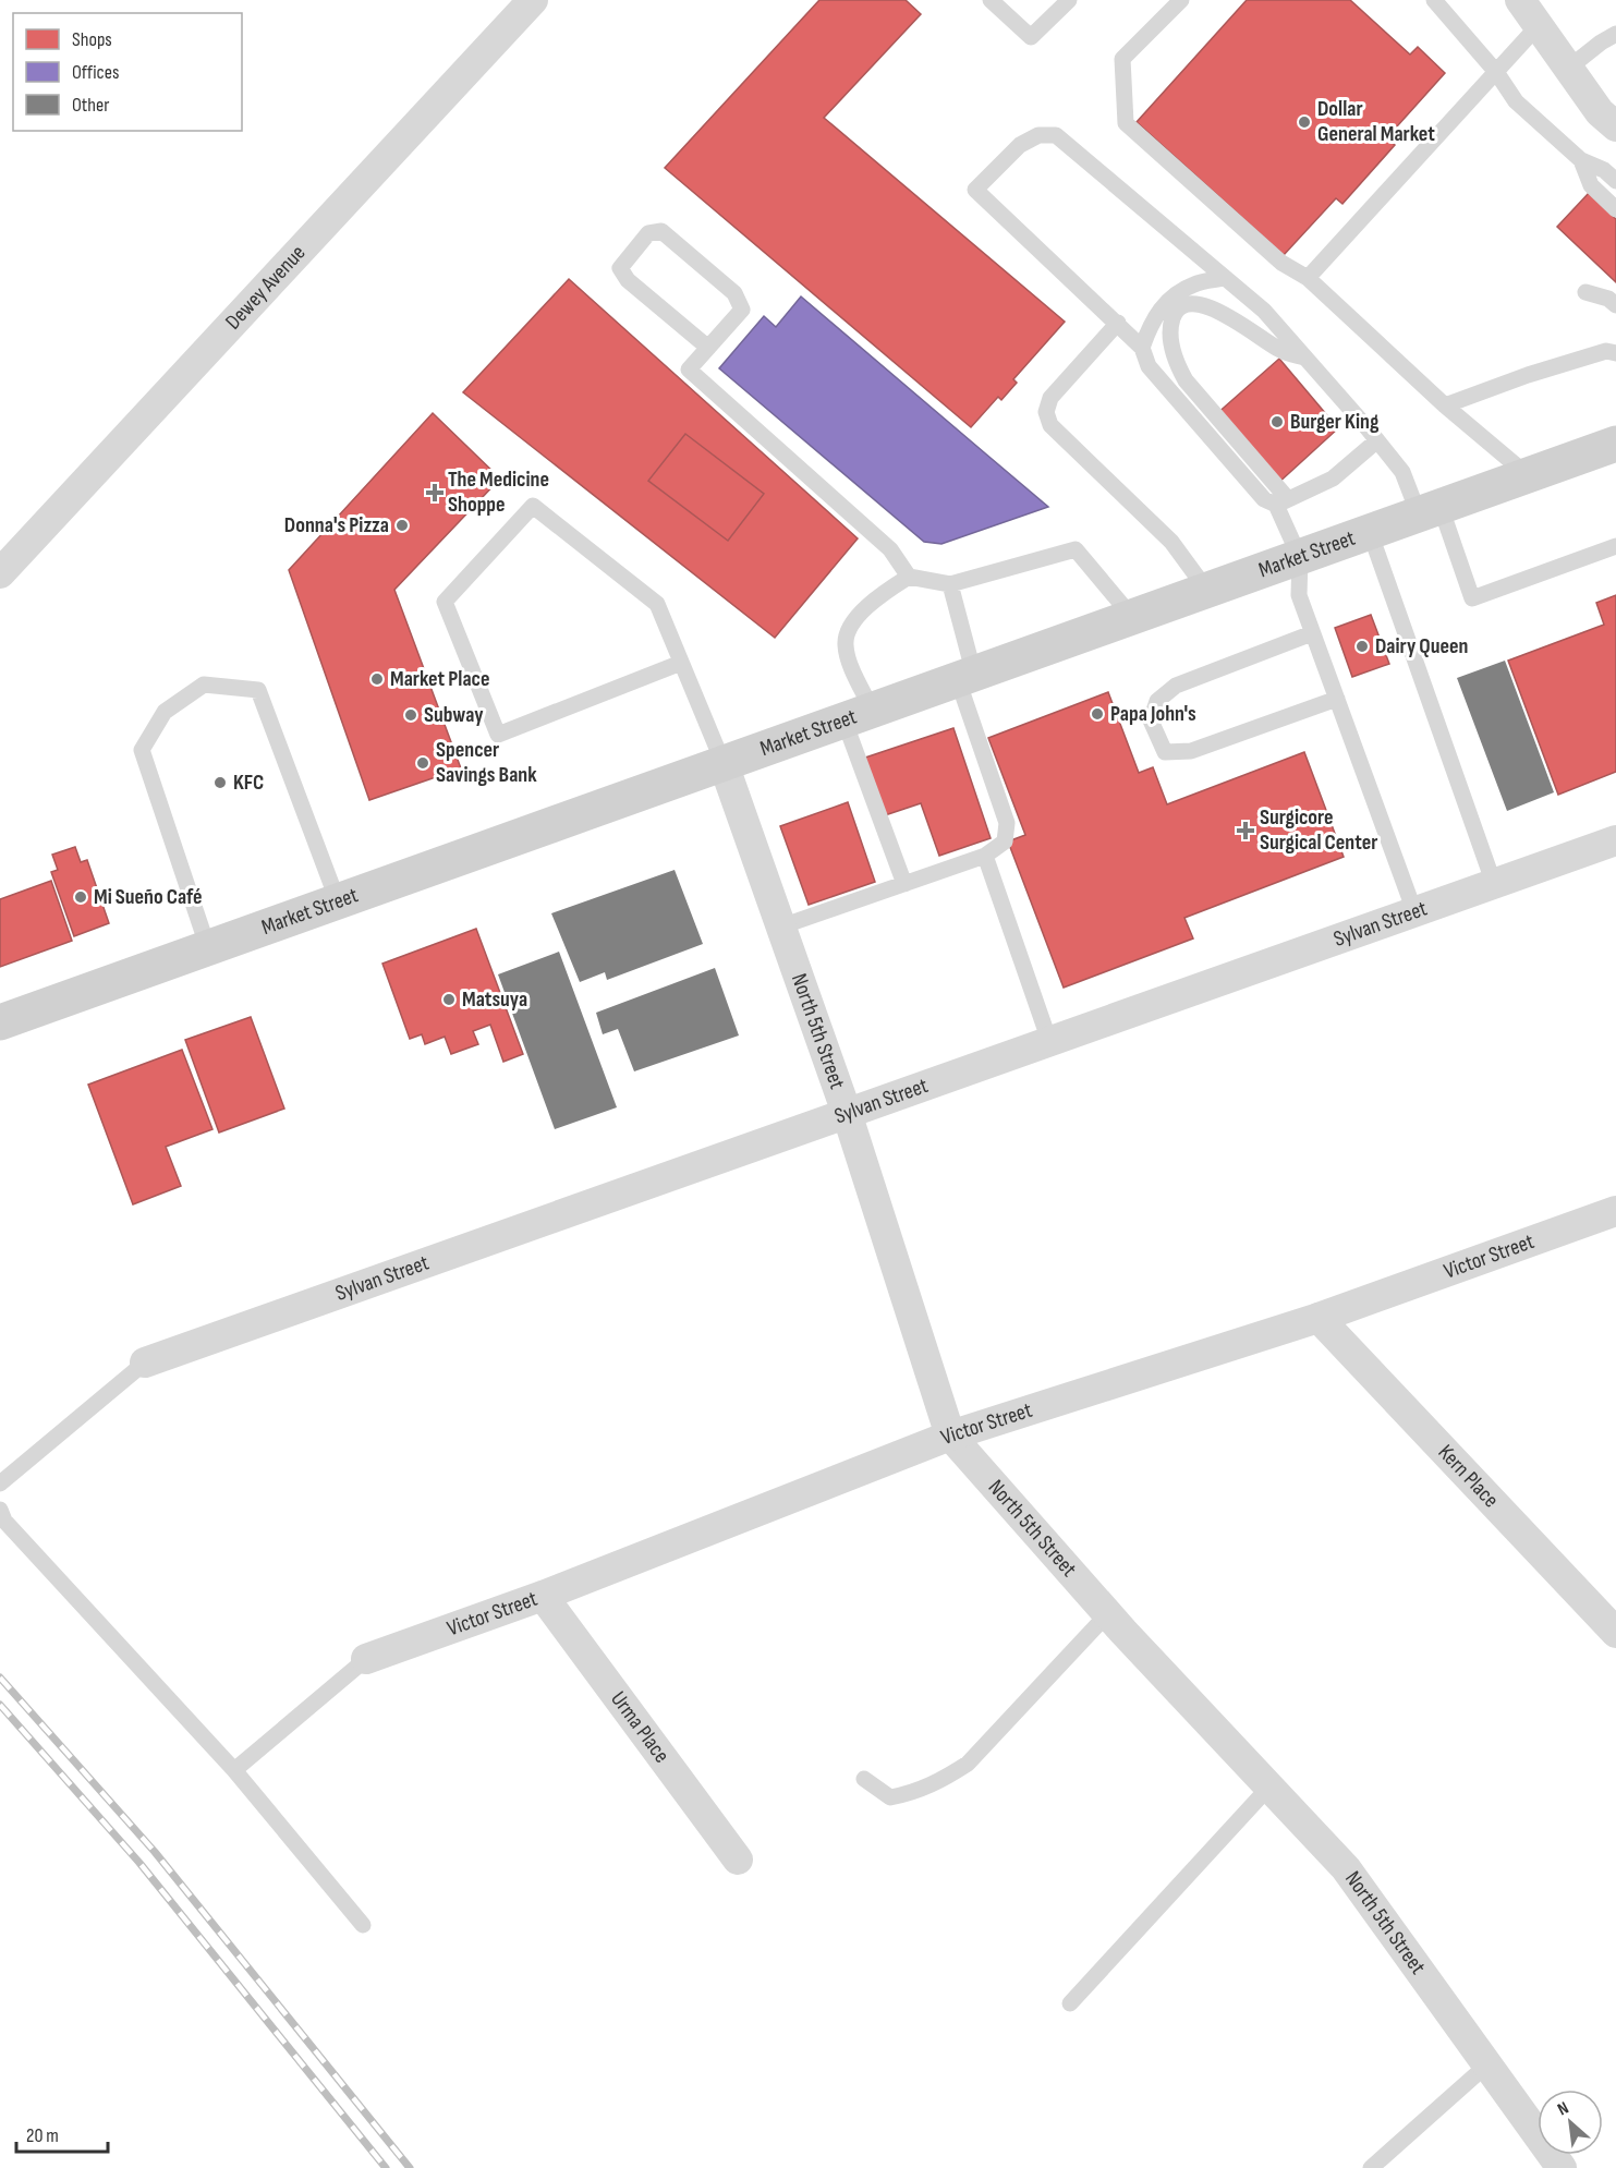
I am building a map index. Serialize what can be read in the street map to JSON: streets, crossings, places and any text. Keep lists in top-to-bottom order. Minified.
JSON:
{"streets":{"main road":["Market Street"],"street":["Dewey Avenue","Sylvan Street","North 5th Street","Victor Street","Kern Place","Urma Place"]},"crossings":[["Market Street","North 5th Street"],["Sylvan Street","North 5th Street"],["North 5th Street","Victor Street"],["Victor Street","Kern Place"],["Victor Street","Urma Place"]],"places":{"other":["Dollar General Market","Burger King","Donna's Pizza","Dairy Queen","Market Place","Papa John's","Subway","Spencer Savings Bank","KFC","Mi Sueño Café","Matsuya"],"health":["The Medicine Shoppe","Surgicore Surgical Center"]},"legend":["Shops","Offices","Other"],"scale_bar":"20 m","north":"top left"}
